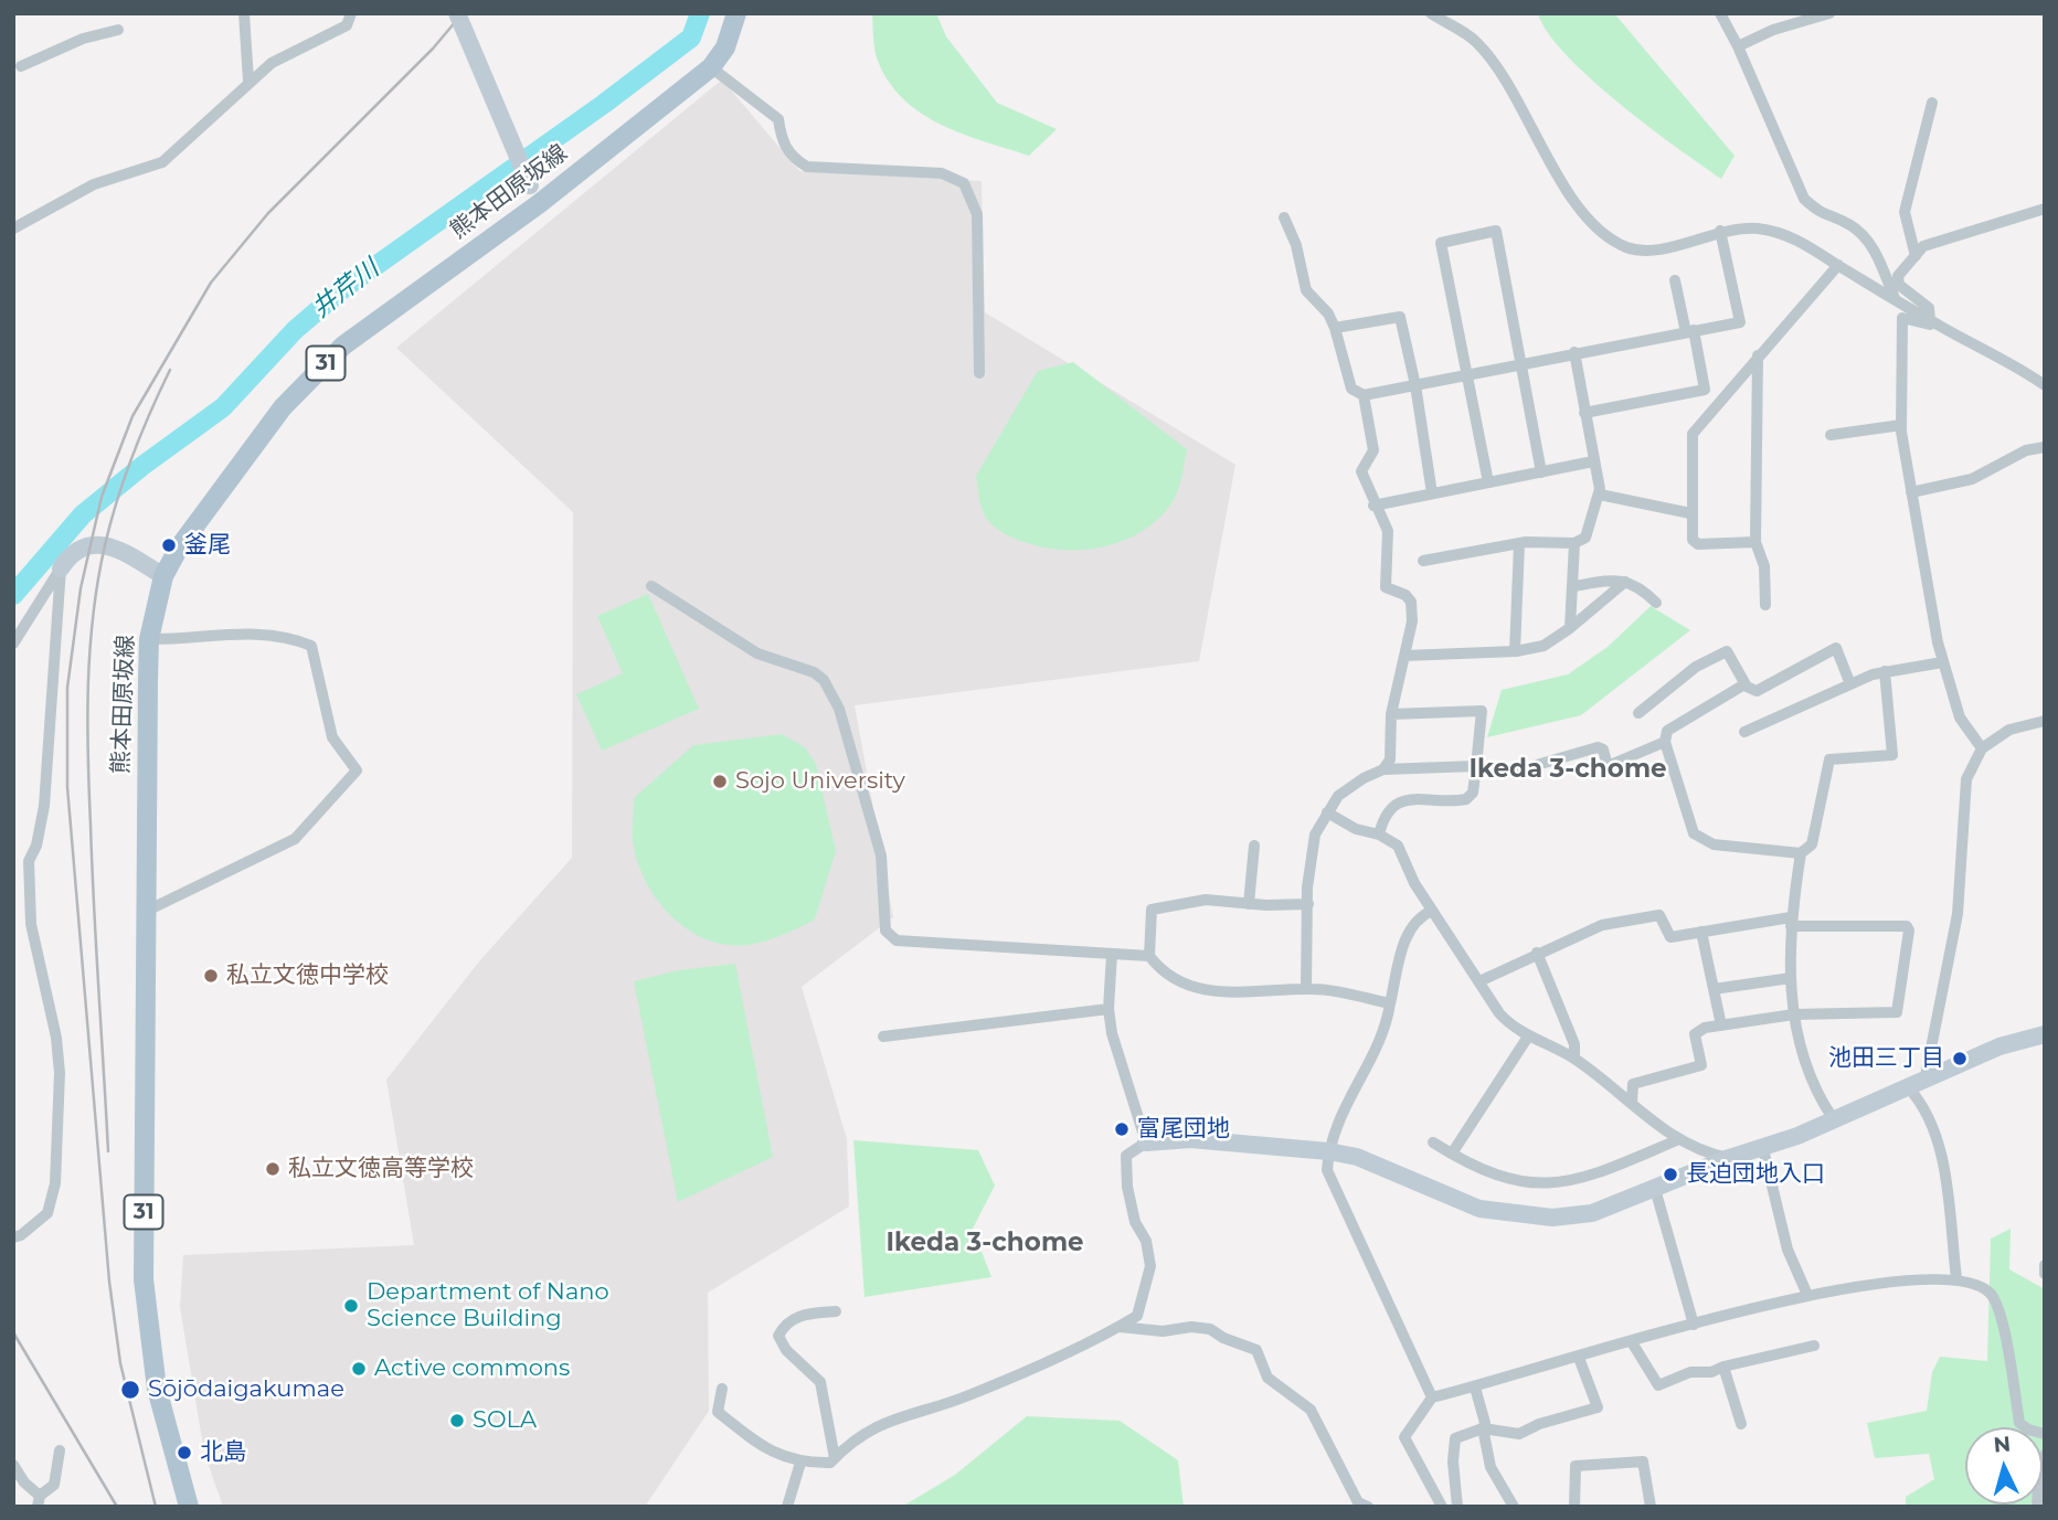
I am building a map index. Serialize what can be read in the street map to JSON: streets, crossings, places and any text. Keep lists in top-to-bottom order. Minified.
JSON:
{"streets":{"main road":["熊本田原坂線","31"]},"districts":["Ikeda 3-chome","Ikeda 3-chome"],"water":["井芹川"],"places":["釜尾","Sojo University","私立文徳中学校","池田三丁目","富尾団地","私立文徳高等学校","長迫団地入口","Department of Nano Science Building","Active commons","Sōjōdaigakumae","SOLA","北島"],"north":"top"}
